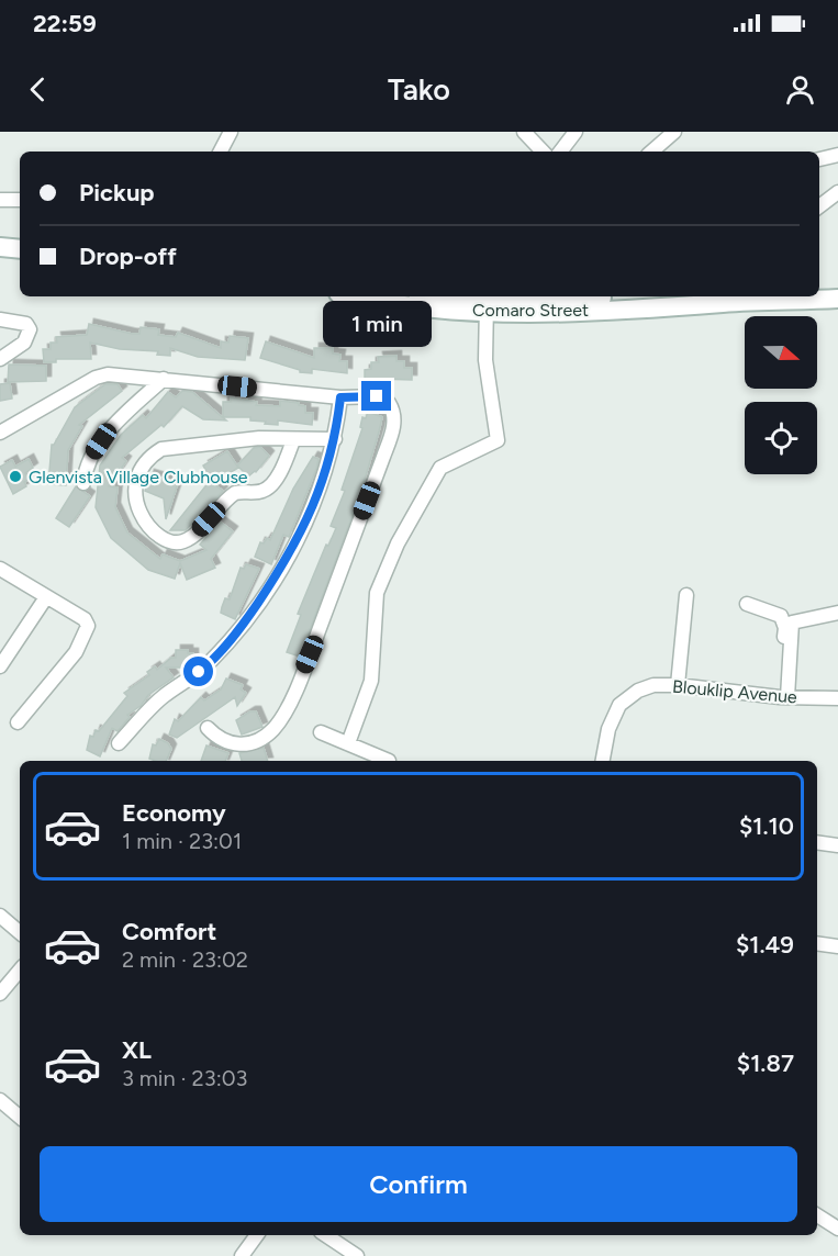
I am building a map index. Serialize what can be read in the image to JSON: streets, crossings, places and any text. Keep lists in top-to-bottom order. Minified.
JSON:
{"streets":{"street":["Comaro Street","Blouklip Avenue"]},"places":["Glenvista Village Clubhouse"],"north":"right","page":{"status":"22:59","header":"Tako","banner":["Pickup","Drop-off"],"bubble":"1 min","list":[{"name":"Economy","note":"1 min · 23:01","value":"$1.10"},{"name":"Comfort","note":"2 min · 23:02","value":"$1.49"},{"name":"XL","note":"3 min · 23:03","value":"$1.87"}],"buttons":"Confirm"}}
